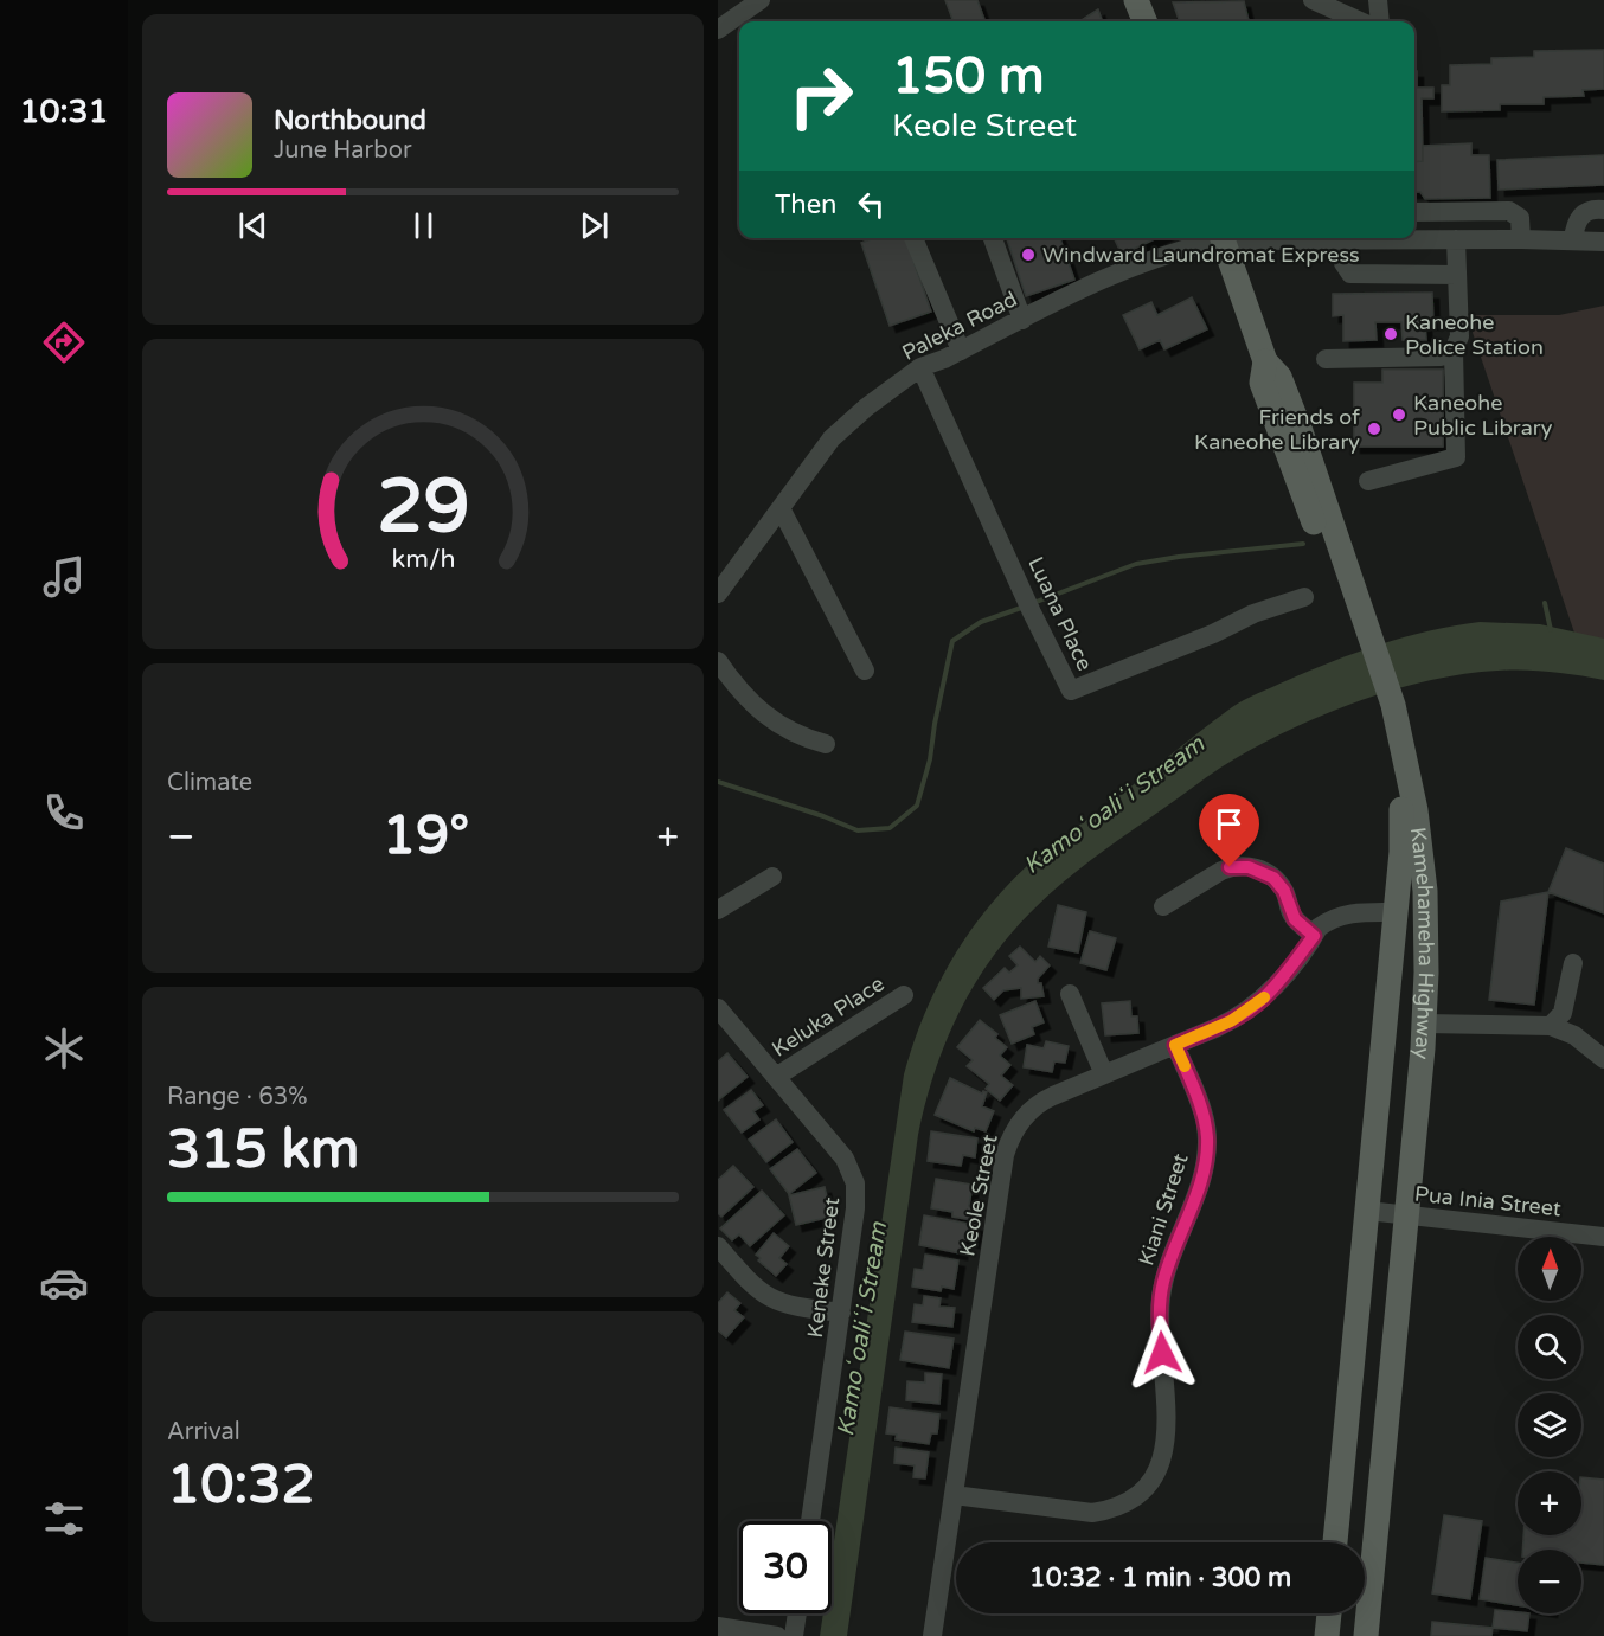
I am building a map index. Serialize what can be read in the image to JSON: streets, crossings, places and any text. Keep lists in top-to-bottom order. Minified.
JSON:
{"streets":{"main road":["Kamehameha Highway"],"street":["Paleka Road","Luana Place","Keluka Place","Keole Street","Pua Inia Street","Kiani Street","Keneke Street"]},"crossings":[["Paleka Road","Luana Place"],["Kamehameha Highway","Keole Street"],["Kamehameha Highway","Pua Inia Street"],["Keluka Place","Keneke Street"],["Keole Street","Kiani Street"]],"water":["Kamoʻoaliʻi Stream"],"places":["Windward Laundromat Express","Kaneohe Police Station","Kaneohe Public Library","Friends of Kaneohe Library"],"north":"top","page":{"tabs":"10:31","turn":["150 m","Keole Street"],"song":["Northbound","June Harbor"],"then":"Then","tile":["Climate",["Range · 63%","315 km"],["Arrival","10:32"]],"heat":["−","19°","+"],"map_buttons":["+","−"],"limit":"30","trip":"10:32 · 1 min · 300 m","gauge":["29","km/h"]}}
